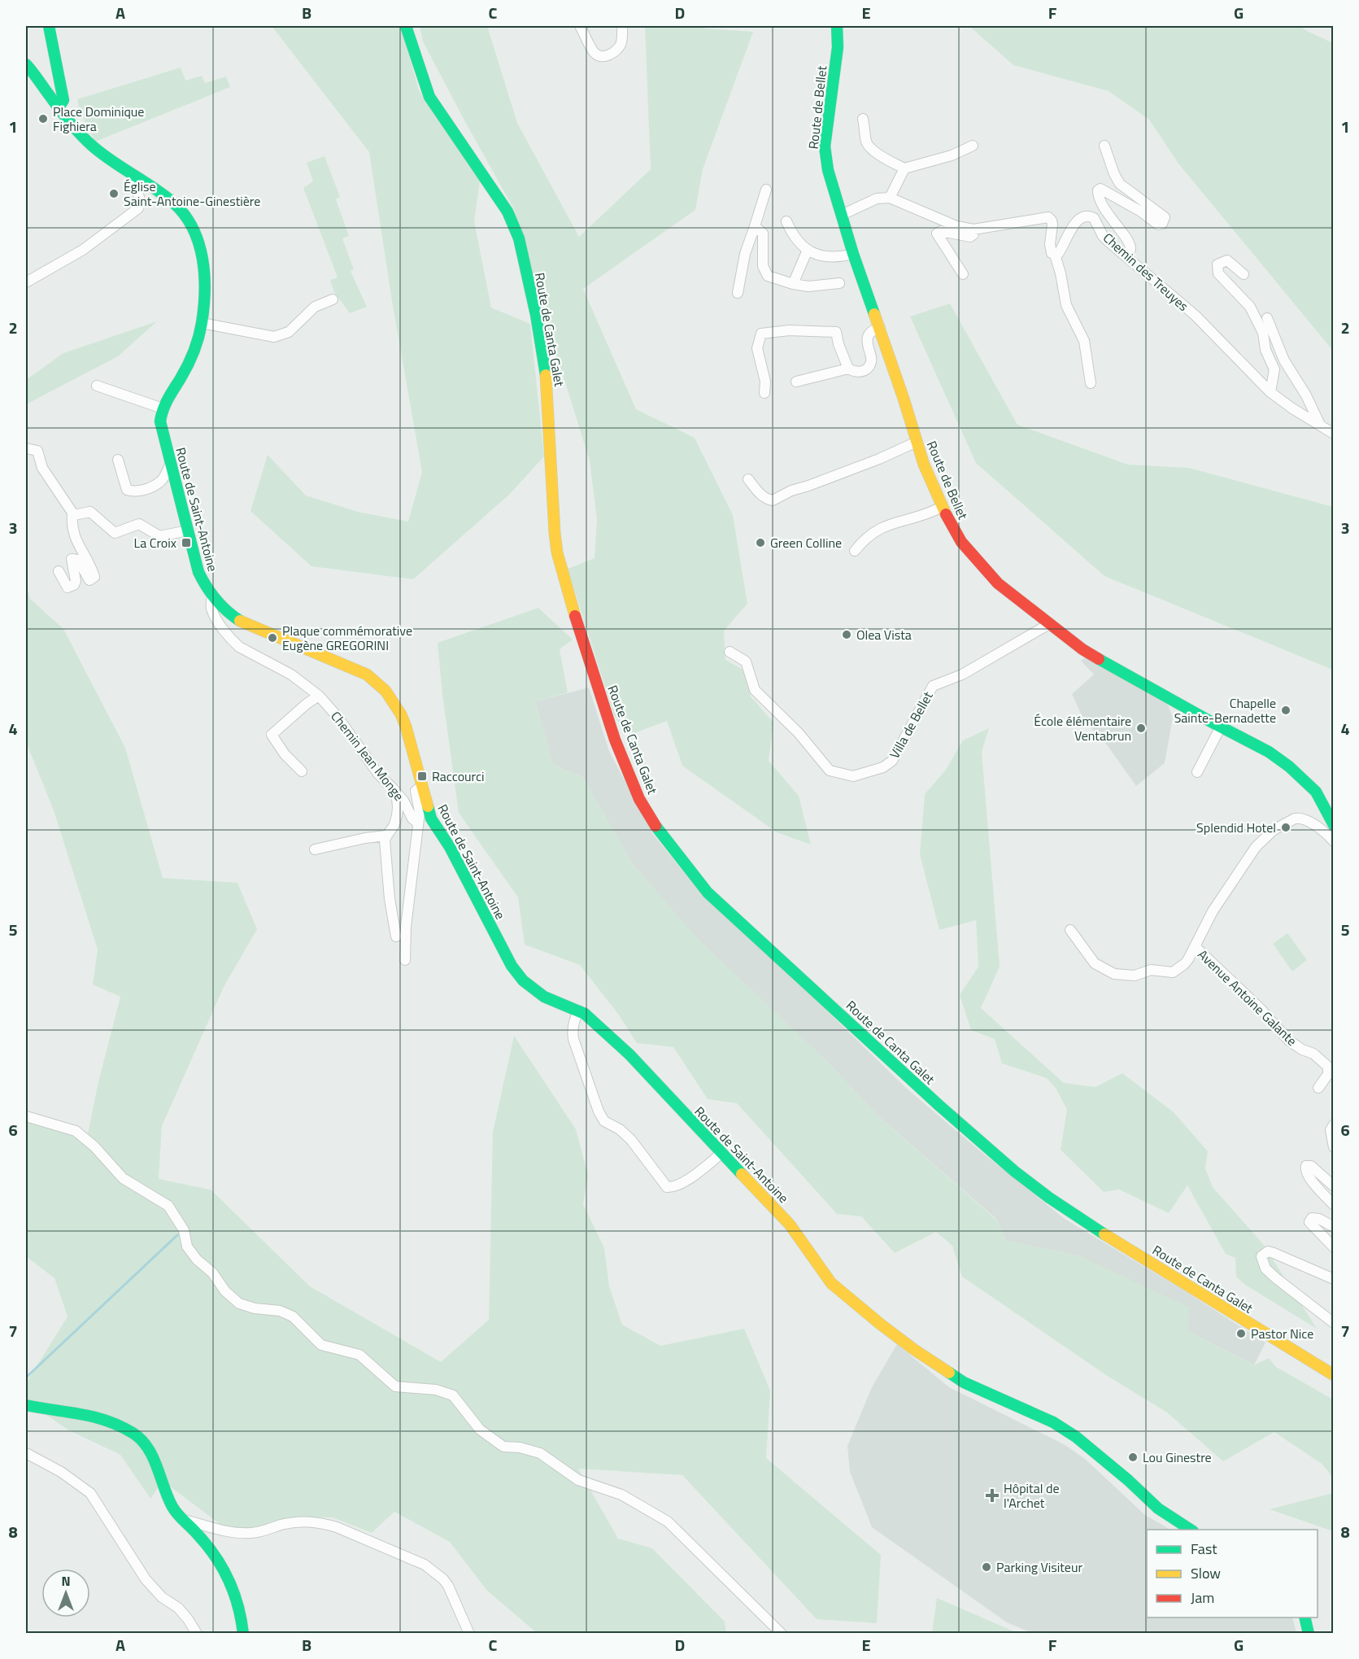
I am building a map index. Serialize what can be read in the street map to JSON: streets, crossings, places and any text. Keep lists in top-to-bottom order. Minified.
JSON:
{"streets":{"street":["Route de Bellet","Chemin des Treuyes","Route de Canta Galet","Route de Saint-Antoine","Villa de Bellet","Chemin Jean Monge","Avenue Antoine Galante"]},"crossings":[["Route de Bellet","Villa de Bellet"],["Route de Saint-Antoine","Chemin Jean Monge"]],"places":{"other":["Place Dominique Fighiera","Église Saint-Antoine-Ginestière","Green Colline","Olea Vista","Plaque commémorative Eugène GREGORINI","Chapelle Sainte-Bernadette","École élémentaire Ventabrun","Splendid Hotel","Pastor Nice","Lou Ginestre","Parking Visiteur"],"transit":["La Croix","Raccourci"],"health":["Hôpital de l'Archet"]},"legend":["Fast","Slow","Jam"],"north":"top","grid":{"columns":["A","B","C","D","E","F","G"],"rows":["1","2","3","4","5","6","7","8"]}}
